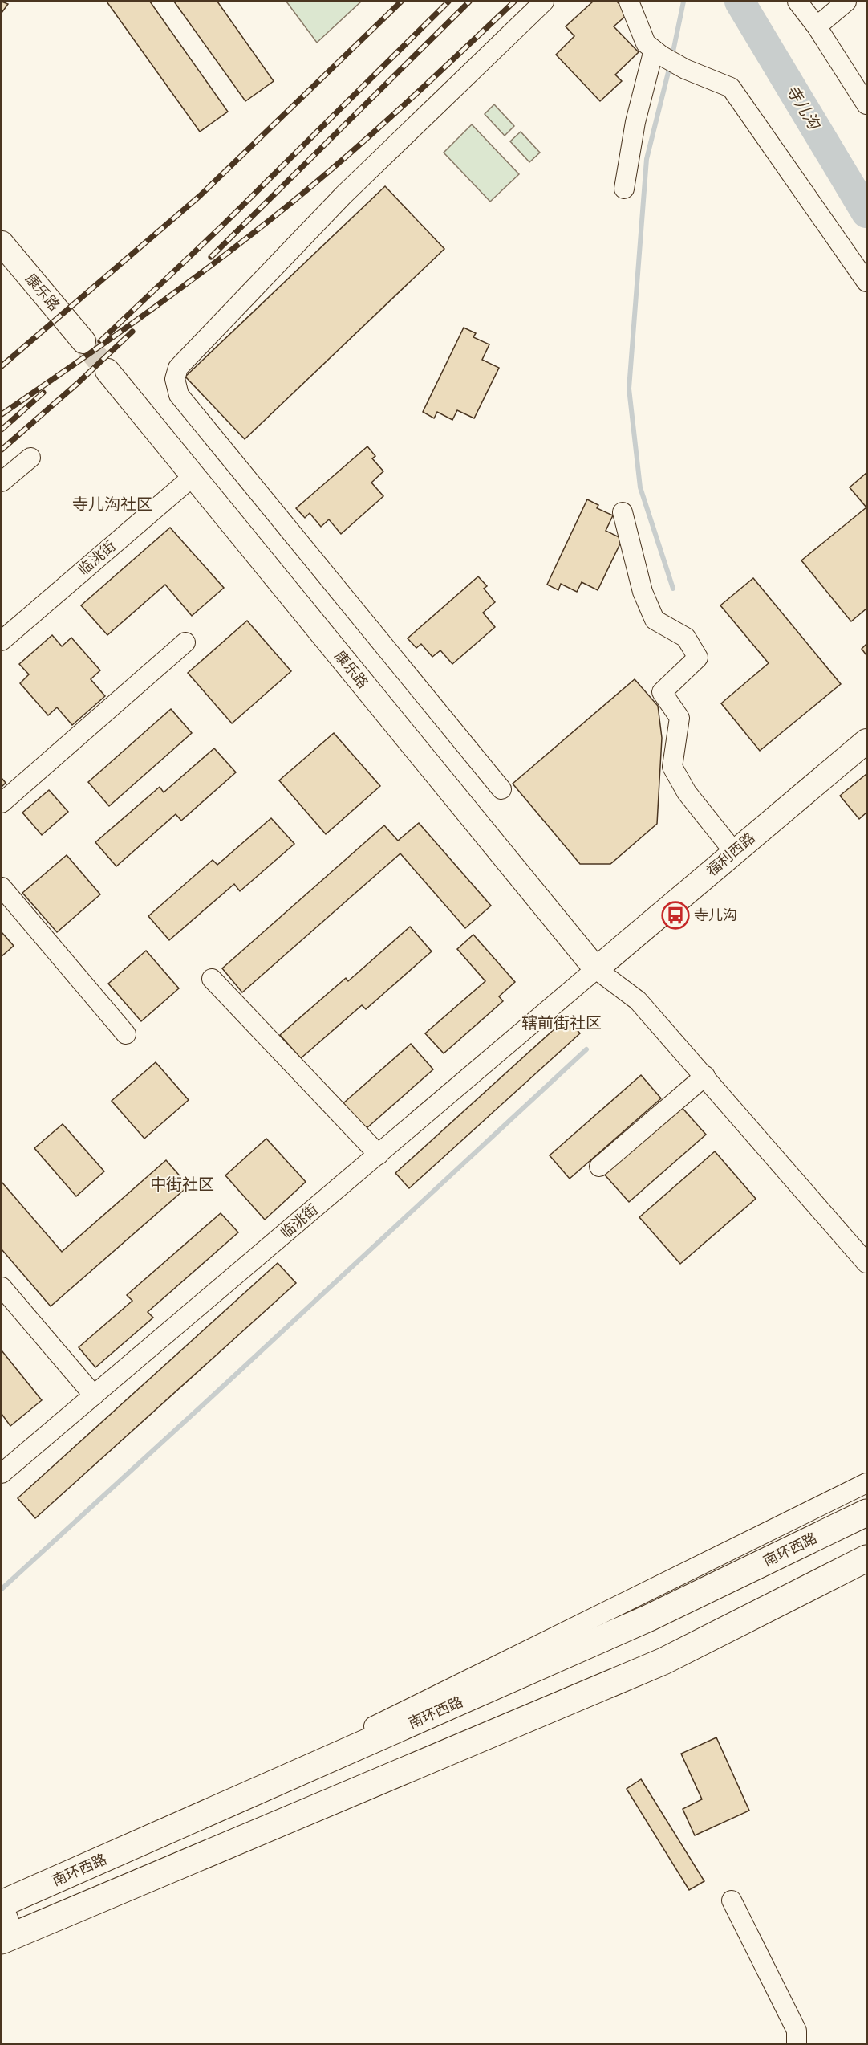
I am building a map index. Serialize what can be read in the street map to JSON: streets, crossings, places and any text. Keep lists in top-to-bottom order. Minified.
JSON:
{"streets":{"highway":["南环西路"],"main road":["康乐路","福利西路"],"street":["临洮街"]},"crossings":[["康乐路","临洮街"],["康乐路","福利西路"],["临洮街","福利西路"]],"districts":["寺儿沟社区","辖前街社区","中街社区"],"water":["寺儿沟"],"places":{"bus stop":["寺儿沟"]}}
